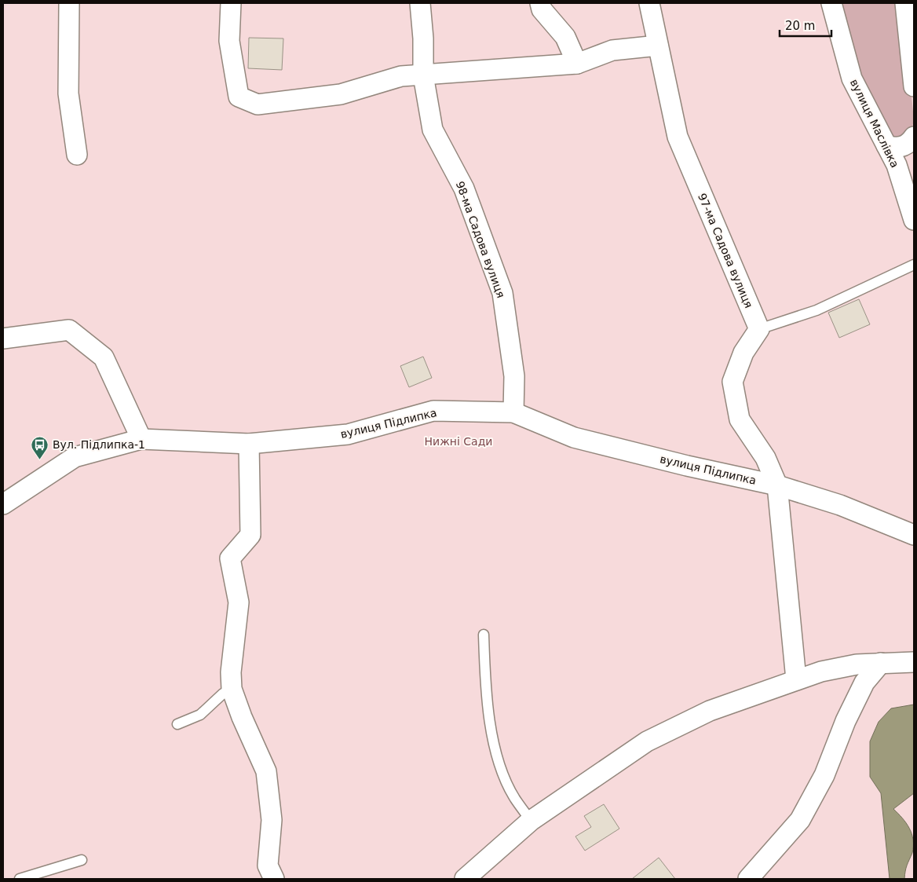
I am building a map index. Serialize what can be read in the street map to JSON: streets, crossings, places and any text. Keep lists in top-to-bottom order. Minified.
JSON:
{"streets":{"street":["вулиця Маслівка","98-ма Садова вулиця","97-ма Садова вулиця","вулиця Підлипка"]},"crossings":[["98-ма Садова вулиця","вулиця Підлипка"]],"parks":["Нижні Сади"],"places":{"bus stop":["Вул. Підлипка-1"]},"scale_bar":"20 m"}
